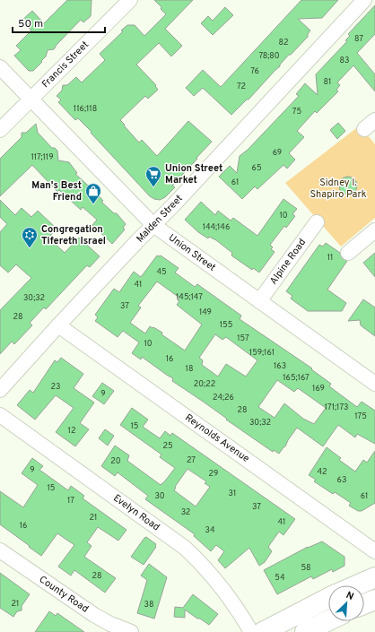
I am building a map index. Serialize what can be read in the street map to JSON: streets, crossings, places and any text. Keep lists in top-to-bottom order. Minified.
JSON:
{"streets":{"street":["Francis Street","Malden Street","Union Street","Alpine Road","Reynolds Avenue","Evelyn Road","County Road"]},"crossings":[["Francis Street","Union Street"],["Malden Street","Union Street"],["Malden Street","Reynolds Avenue"],["Union Street","Alpine Road"]],"parks":["Sidney I. Shapiro Park"],"places":{"supermarket":["Union Street Market"],"shop":["Man's Best Friend"],"synagogue":["Congregation Tifereth Israel"]},"house_numbers":["87","82","78;80","83","76","81","72","116;118","75","69","117;119","65","61","10","144;146","11","45","41","145;147","30;32","37","149","28","155","157","10","159;161","16","163","18","165;167","20;22","23","169","9","24;26","171;173","28","175","30;32","15","12","25","27","20","9","42","29","63","15","31","30","61","17","37","32","21","41","16","34","58","28","54","21","38"],"scale_bar":"50 m","north":"top right"}
